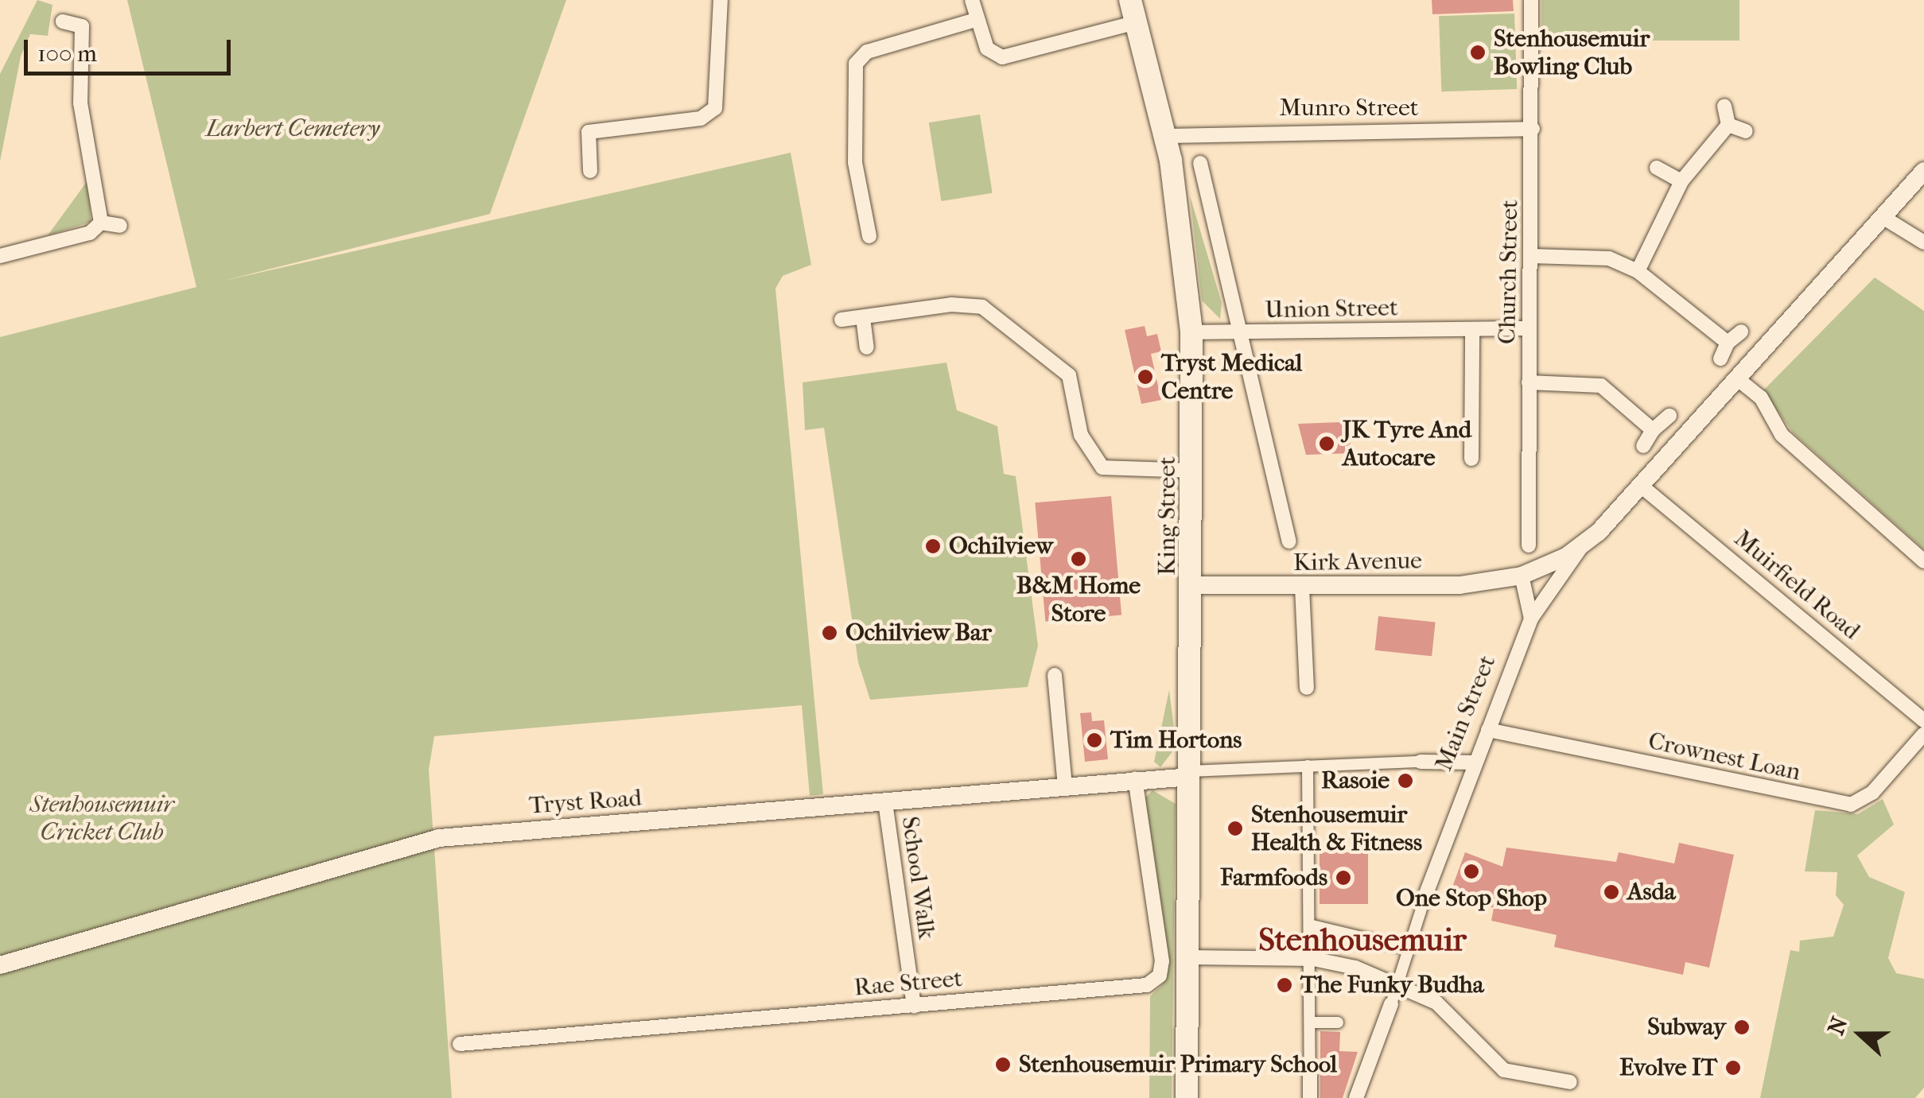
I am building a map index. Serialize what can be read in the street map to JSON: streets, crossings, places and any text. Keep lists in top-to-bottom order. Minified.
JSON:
{"streets":{"main road":["King Street"],"street":["Munro Street","Church Street","Union Street","Kirk Avenue","Muirfield Road","Main Street","Crownest Loan","Tryst Road","School Walk","Rae Street"]},"crossings":[["Munro Street","Church Street"],["Munro Street","King Street"],["Church Street","Union Street"],["Union Street","King Street"],["King Street","Kirk Avenue"],["King Street","Tryst Road"],["Kirk Avenue","Main Street"],["Muirfield Road","Main Street"],["Main Street","Crownest Loan"],["Tryst Road","School Walk"],["Tryst Road","Rae Street"],["School Walk","Rae Street"]],"districts":["Stenhousemuir"],"parks":["Larbert Cemetery","Stenhousemuir Cricket Club"],"places":["Stenhousemuir Bowling Club","Tryst Medical Centre","JK Tyre And Autocare","Ochilview","B&M Home Store","Ochilview Bar","Tim Hortons","Rasoie","Stenhousemuir Health & Fitness","One Stop Shop","Farmfoods","Asda","The Funky Budha","Subway","Stenhousemuir Primary School","Evolve IT"],"scale_bar":"100 m","north":"left"}
